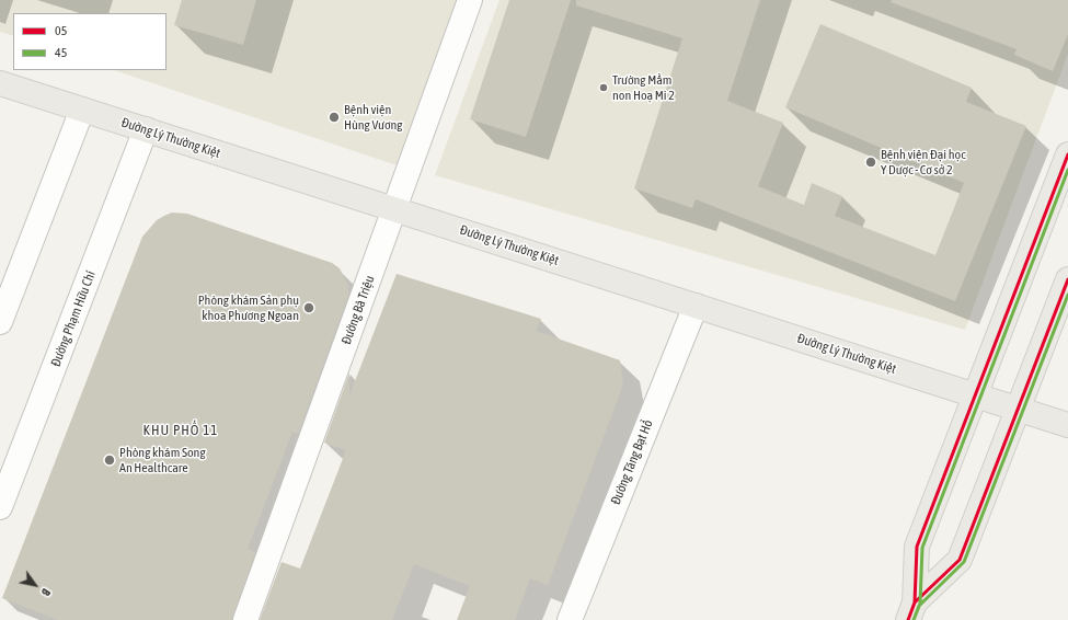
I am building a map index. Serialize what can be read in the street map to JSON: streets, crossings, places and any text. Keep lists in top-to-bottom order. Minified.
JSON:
{"streets":{"main road":["Đường Lý Thường Kiệt"],"street":["Đường Bà Triệu","Đường Phạm Hữu Chí","Đường Tăng Bạt Hổ"]},"crossings":[["Đường Lý Thường Kiệt","Đường Bà Triệu"],["Đường Lý Thường Kiệt","Đường Phạm Hữu Chí"],["Đường Lý Thường Kiệt","Đường Tăng Bạt Hổ"]],"districts":["KHU PHỐ 11"],"places":["Trường Mầm non Hoạ Mi 2","Bệnh viện Hùng Vương","Bệnh viện Đại học Y Dược - Cơ sở 2","Phòng khám Sản phụ khoa Phương Ngoan","Phòng khám Song An Healthcare"],"lines":["transit line 05","transit line 45"],"legend":["05","45"],"north":"bottom right"}
